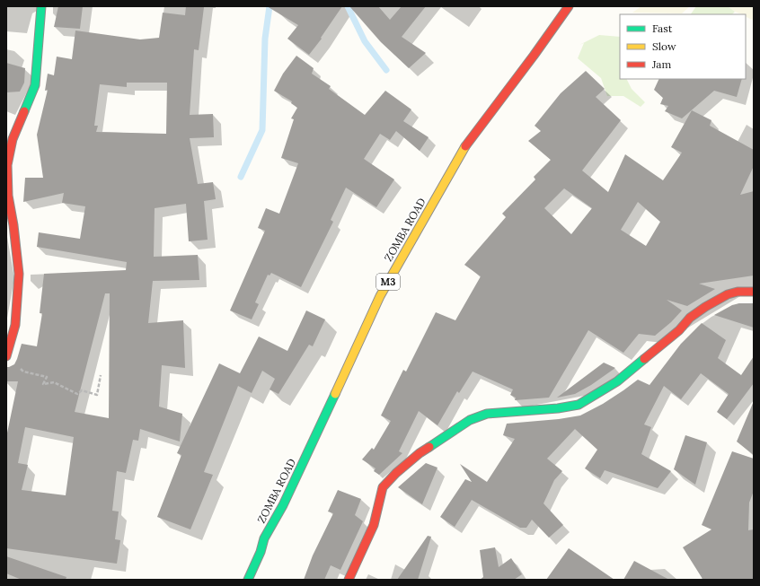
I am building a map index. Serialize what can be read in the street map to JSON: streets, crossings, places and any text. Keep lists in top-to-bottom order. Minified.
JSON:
{"streets":{"main road":["ZOMBA ROAD","M3"]},"legend":["Fast","Slow","Jam"]}
